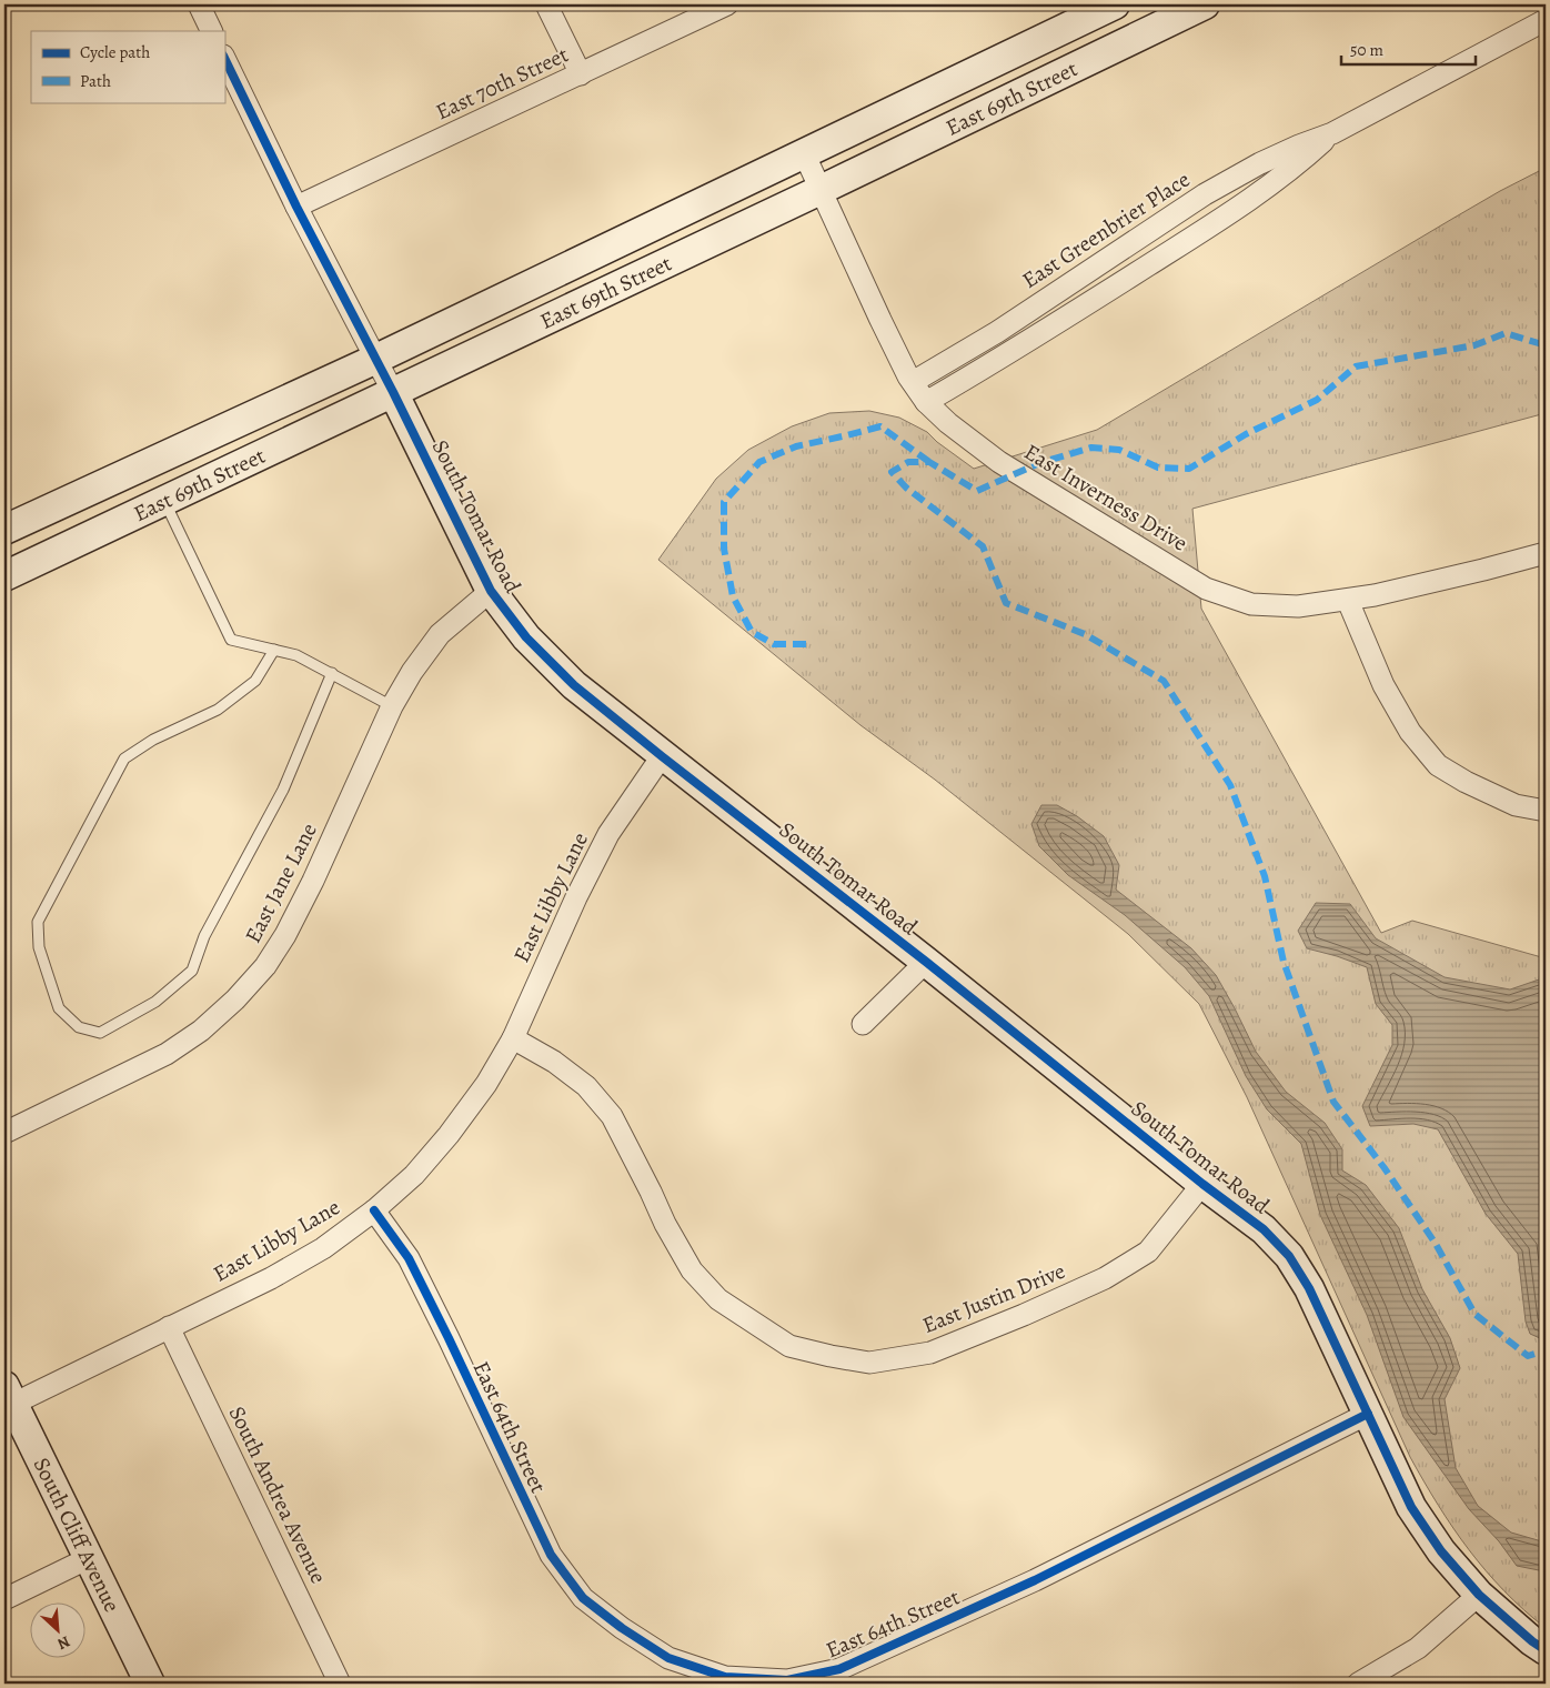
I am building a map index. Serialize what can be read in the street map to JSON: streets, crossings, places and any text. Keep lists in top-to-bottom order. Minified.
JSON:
{"streets":{"main road":["East 69th Street","South Tomar Road","South Cliff Avenue"],"street":["East 70th Street","East Greenbrier Place","East Inverness Drive","East Jane Lane","East Libby Lane","East Justin Drive","East 64th Street","South Andrea Avenue"]},"crossings":[["East 70th Street","South Tomar Road"],["East 69th Street","East Inverness Drive"],["East 69th Street","South Tomar Road"],["East Greenbrier Place","East Inverness Drive"],["South Tomar Road","East Jane Lane"],["South Tomar Road","East Libby Lane"],["South Tomar Road","East Justin Drive"],["South Tomar Road","East 64th Street"],["East Libby Lane","East Justin Drive"],["East Libby Lane","East 64th Street"],["East Libby Lane","South Andrea Avenue"],["East Libby Lane","South Cliff Avenue"]],"legend":["Cycle path","Path"],"scale_bar":"50 m","north":"bottom right"}
